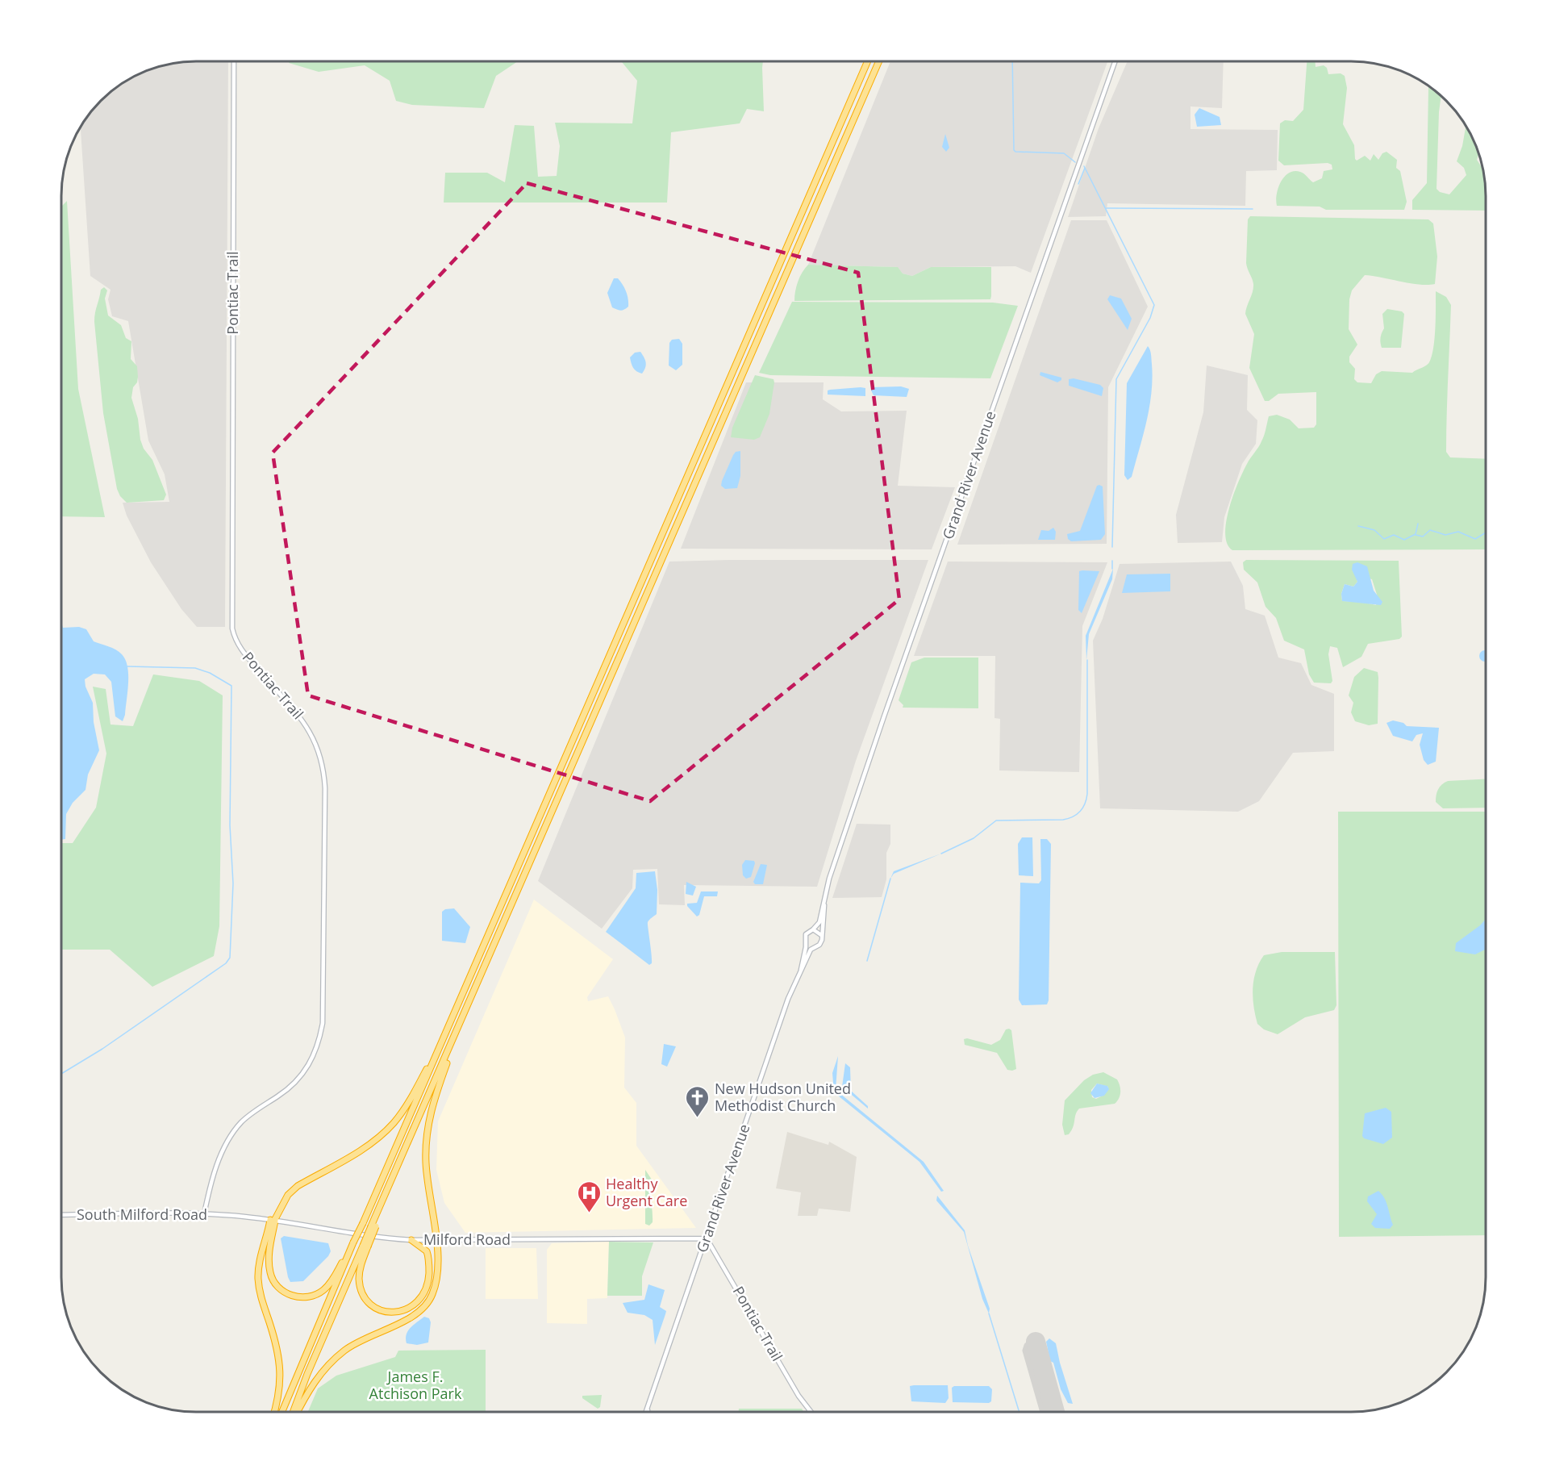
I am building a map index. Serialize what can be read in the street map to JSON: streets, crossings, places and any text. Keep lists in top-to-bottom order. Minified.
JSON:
{"streets":{"main road":["Pontiac Trail","Grand River Avenue","South Milford Road","Milford Road"]},"crossings":[["Pontiac Trail","Grand River Avenue"],["Pontiac Trail","South Milford Road"],["Pontiac Trail","Milford Road"],["Grand River Avenue","Milford Road"],["South Milford Road","Milford Road"]],"parks":["James F. Atchison Park"],"places":{"church":["New Hudson United Methodist Church"],"hospital":["Healthy Urgent Care"]}}
